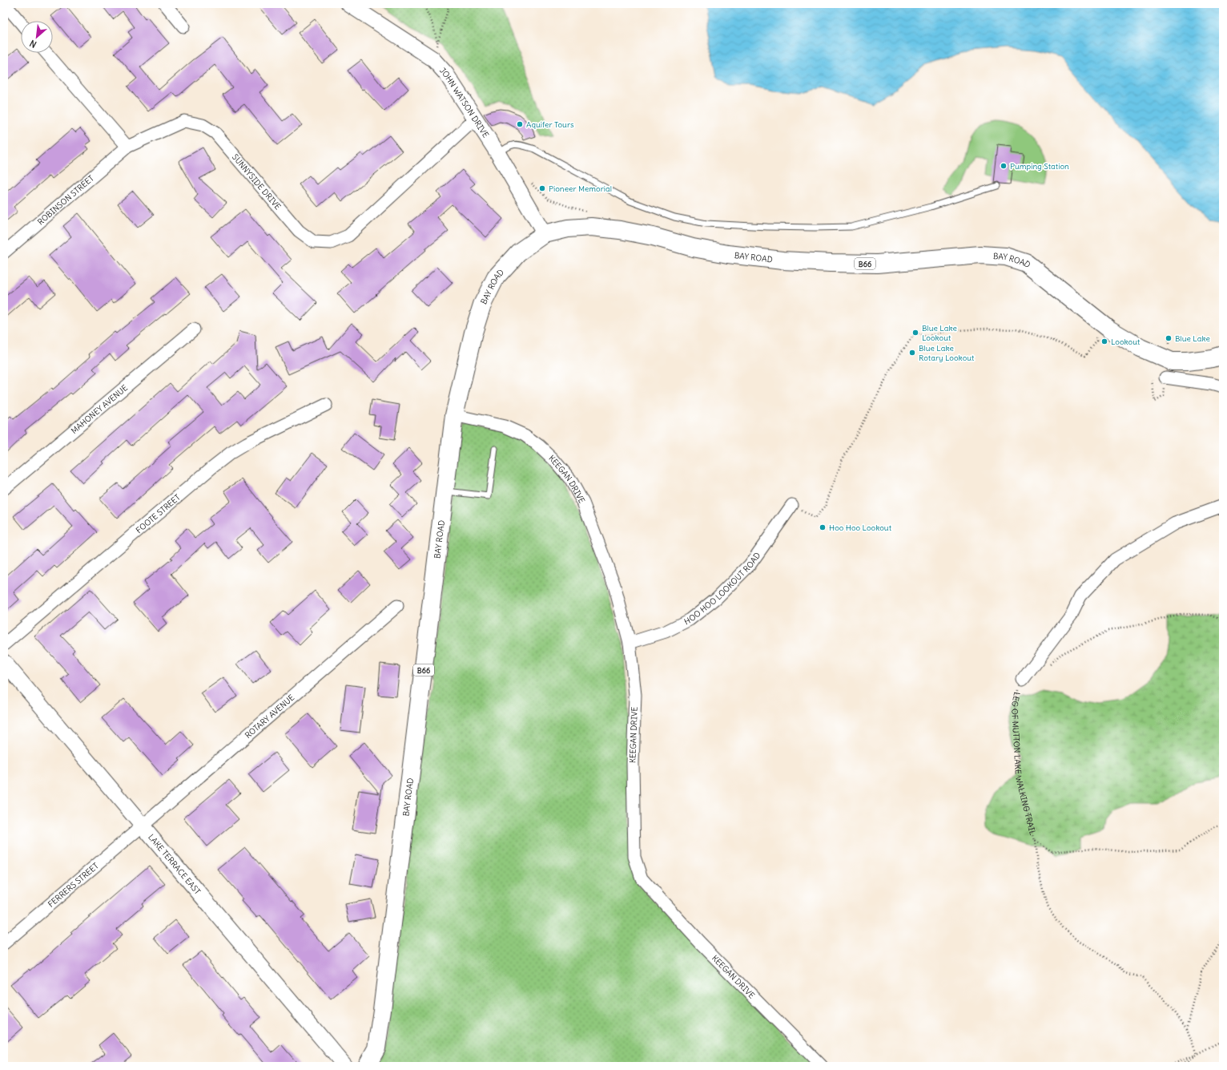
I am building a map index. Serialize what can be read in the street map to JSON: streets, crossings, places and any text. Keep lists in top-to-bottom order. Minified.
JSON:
{"streets":{"main road":["BAY ROAD","B66"],"street":["JOHN WATSON DRIVE","SUNNYSIDE DRIVE","ROBINSON STREET","MAHONEY AVENUE","KEEGAN DRIVE","FOOTE STREET","HOO HOO LOOKOUT ROAD","ROTARY AVENUE","LEG OF MUTTON LAKE WALKING TRAIL","LAKE TERRACE EAST","FERRERS STREET"]},"crossings":[["JOHN WATSON DRIVE","SUNNYSIDE DRIVE"],["JOHN WATSON DRIVE","BAY ROAD"],["SUNNYSIDE DRIVE","ROBINSON STREET"],["BAY ROAD","KEEGAN DRIVE"],["KEEGAN DRIVE","HOO HOO LOOKOUT ROAD"],["ROTARY AVENUE","LAKE TERRACE EAST"],["ROTARY AVENUE","FERRERS STREET"],["LAKE TERRACE EAST","FERRERS STREET"]],"places":["Aquifer Tours","Pumping Station","Pioneer Memorial","Blue Lake Lookout","Blue Lake","Lookout","Blue Lake Rotary Lookout","Hoo Hoo Lookout"],"north":"bottom left"}
